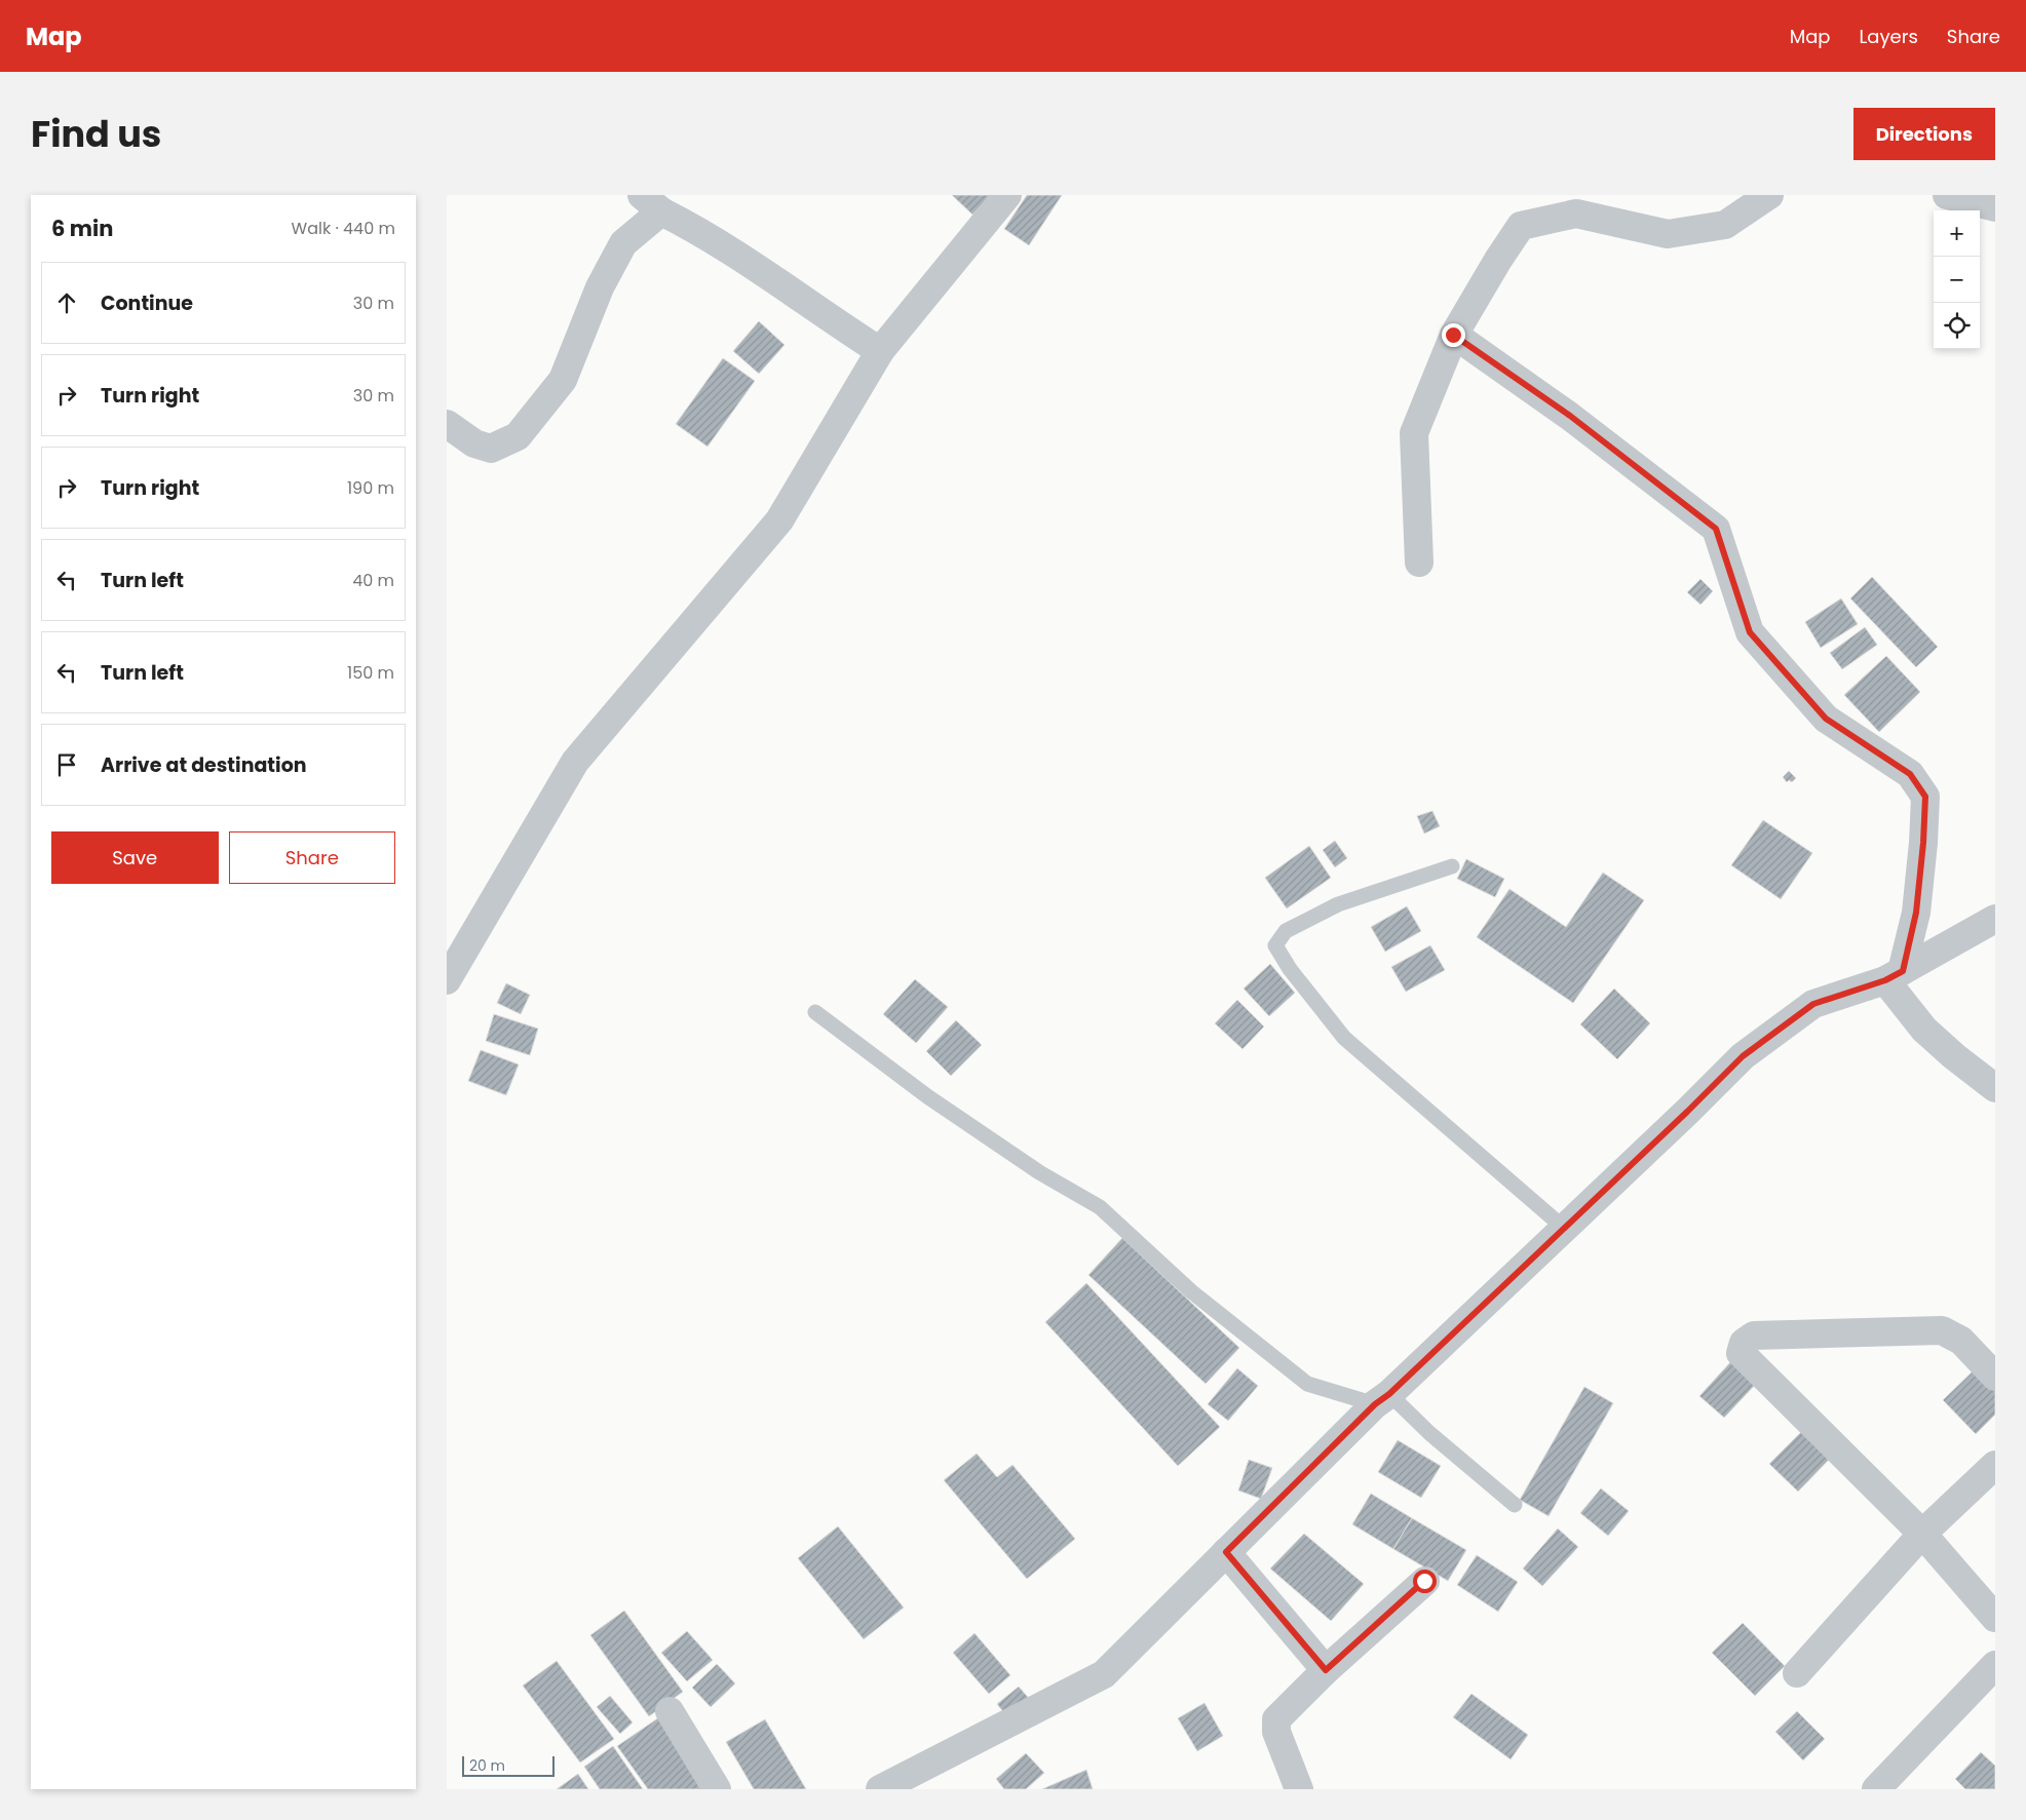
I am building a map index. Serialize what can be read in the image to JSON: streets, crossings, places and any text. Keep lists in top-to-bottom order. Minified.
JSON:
{"scale_bar":"20 m","page":{"header":"Map","nav":["Map","Layers","Share"],"title":"Find us","buttons":["Directions",["Save","Share"]],"heading":["6 min","Walk · 440 m"],"map_buttons":["+","−"],"list":[["Continue","30 m"],["Turn right","30 m"],["Turn right","190 m"],["Turn left","40 m"],["Turn left","150 m"],"Arrive at destination"],"scale":"20 m"}}
